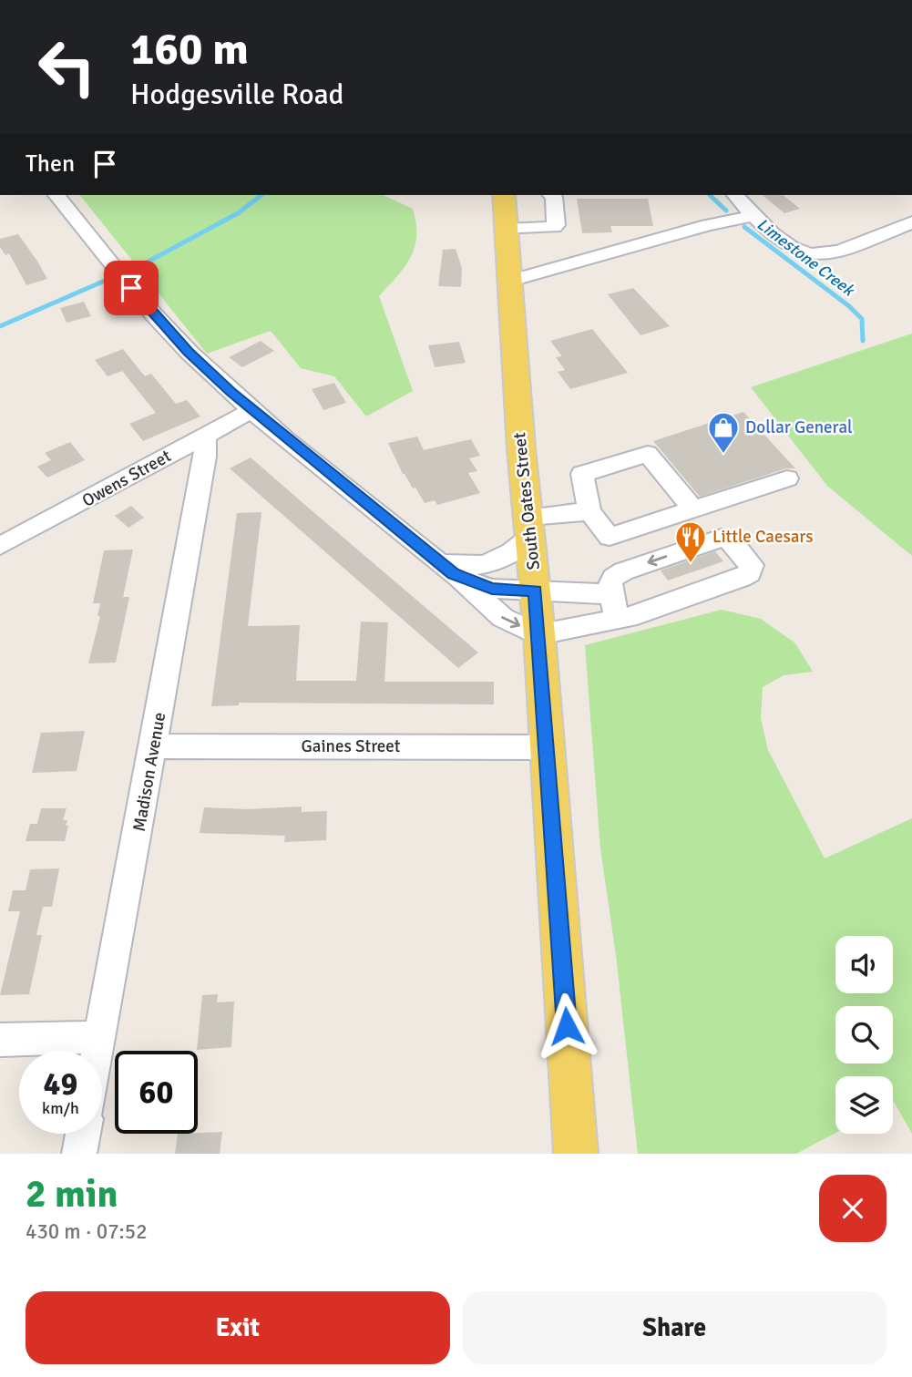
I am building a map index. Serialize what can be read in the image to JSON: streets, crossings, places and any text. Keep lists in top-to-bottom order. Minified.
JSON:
{"streets":{"main road":["South Oates Street"],"street":["Owens Street","Gaines Street","Madison Avenue"]},"crossings":[["Owens Street","Madison Avenue"],["South Oates Street","Gaines Street"],["Gaines Street","Madison Avenue"]],"water":["Limestone Creek"],"places":{"shop":["Dollar General"],"restaurant":["Little Caesars"]},"page":{"turn":["160 m","Hodgesville Road"],"then":"Then","speed":"49 km/h","limit":"60","heading":["2 min","430 m · 07:52"],"buttons":["Exit","Share"]}}
